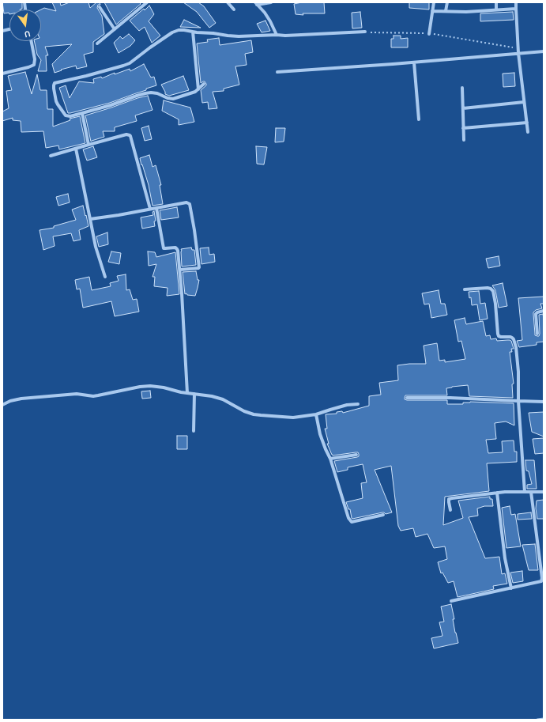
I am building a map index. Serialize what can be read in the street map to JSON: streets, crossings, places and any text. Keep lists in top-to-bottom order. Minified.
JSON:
{"north":"bottom"}
